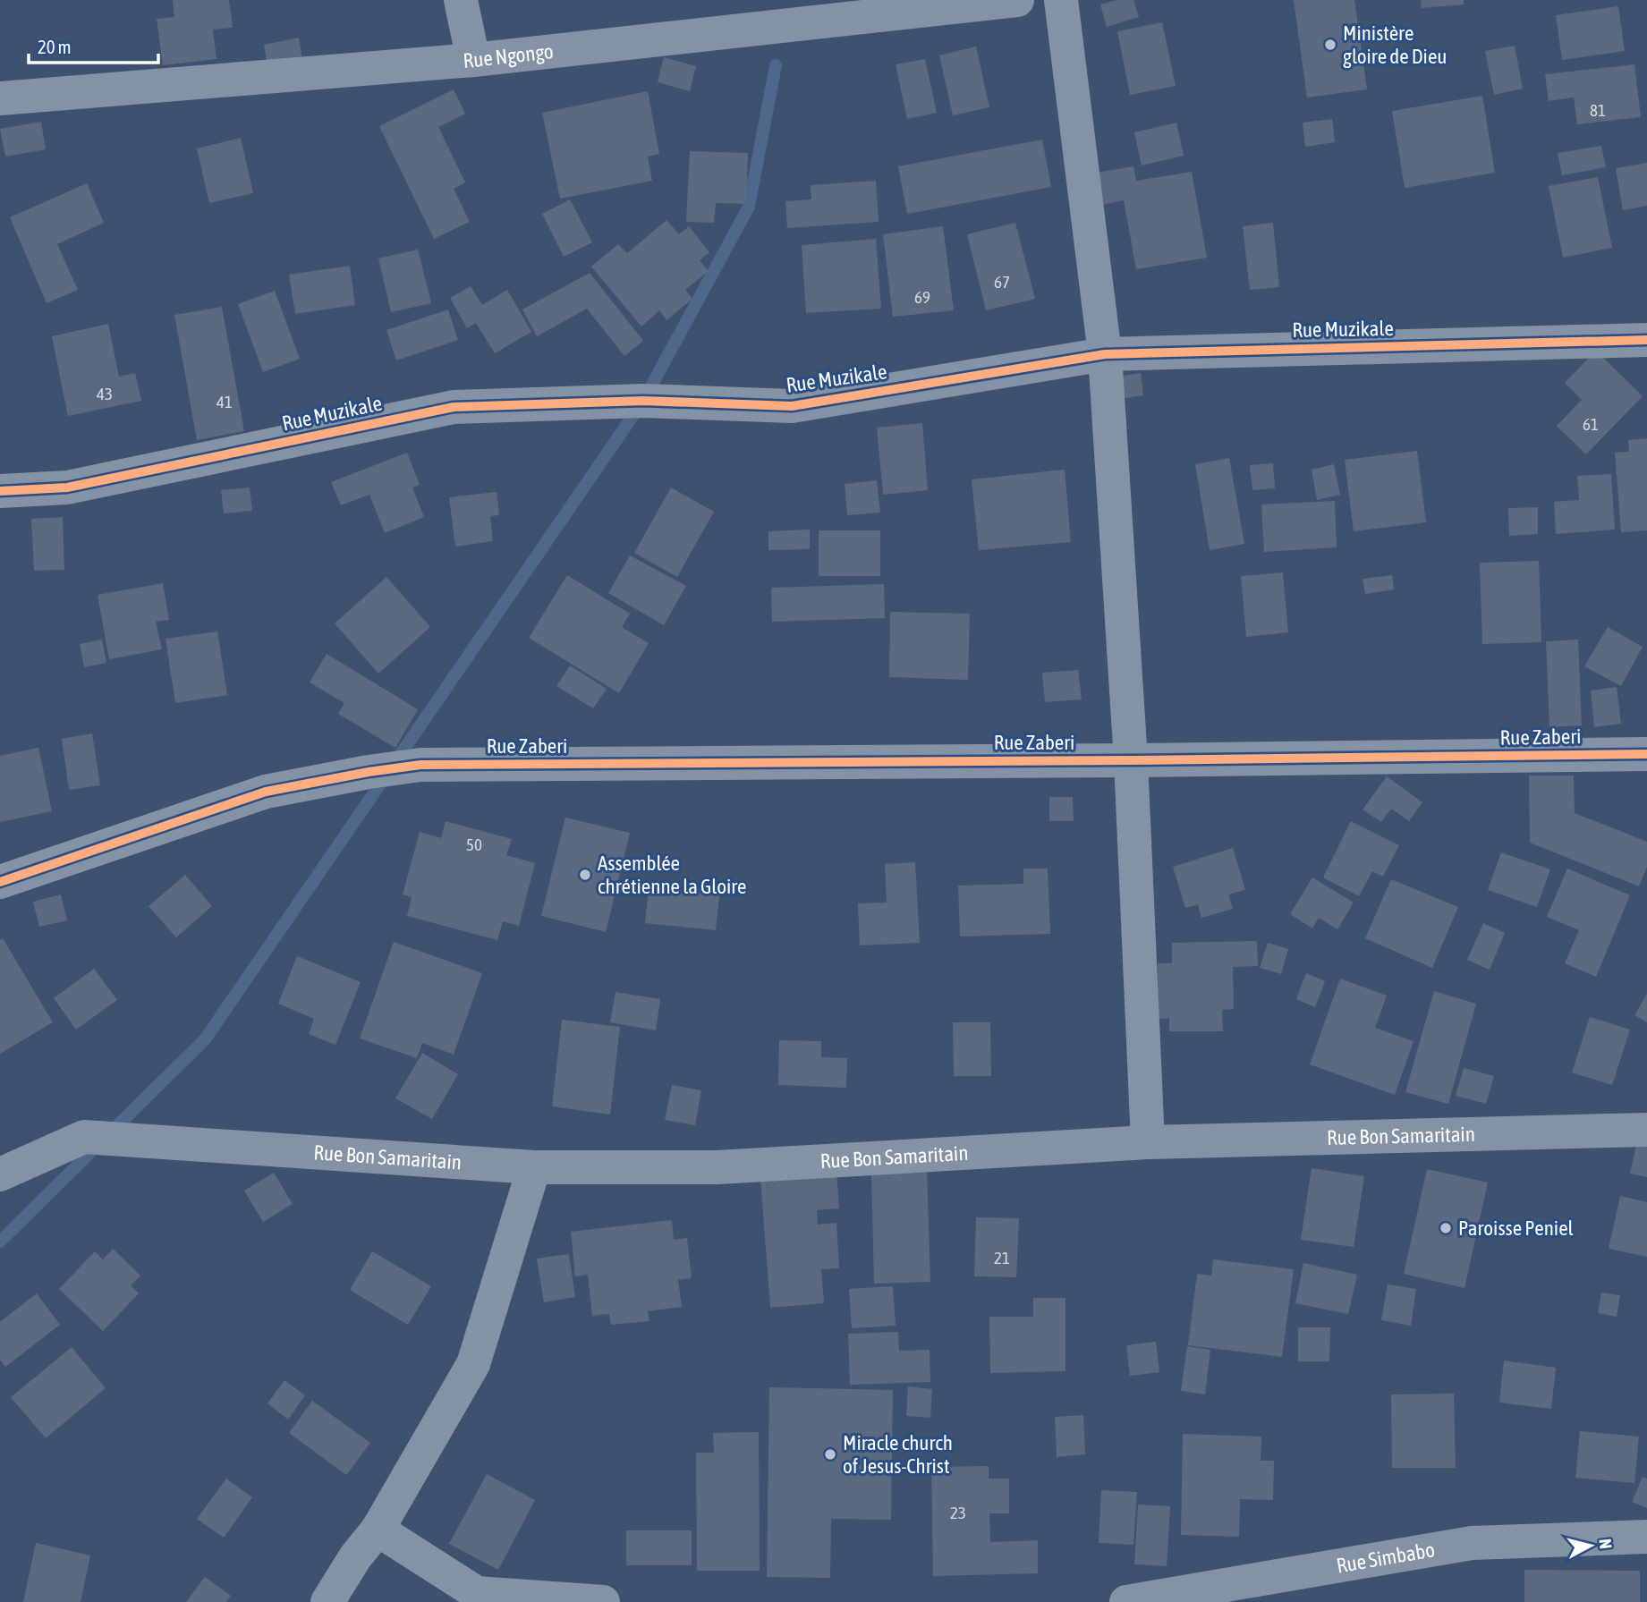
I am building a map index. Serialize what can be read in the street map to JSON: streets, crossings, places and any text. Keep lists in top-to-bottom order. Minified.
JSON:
{"streets":{"street":["Rue Ngongo","Rue Muzikale","Rue Zaberi","Rue Bon Samaritain","Rue Simbabo"]},"places":["Ministère gloire de Dieu","Assemblée chrétienne la Gloire","Paroisse Peniel","Miracle church of Jesus-Christ"],"house_numbers":["81","67","69","43","41","61","50","21","23"],"scale_bar":"20 m","north":"right"}
